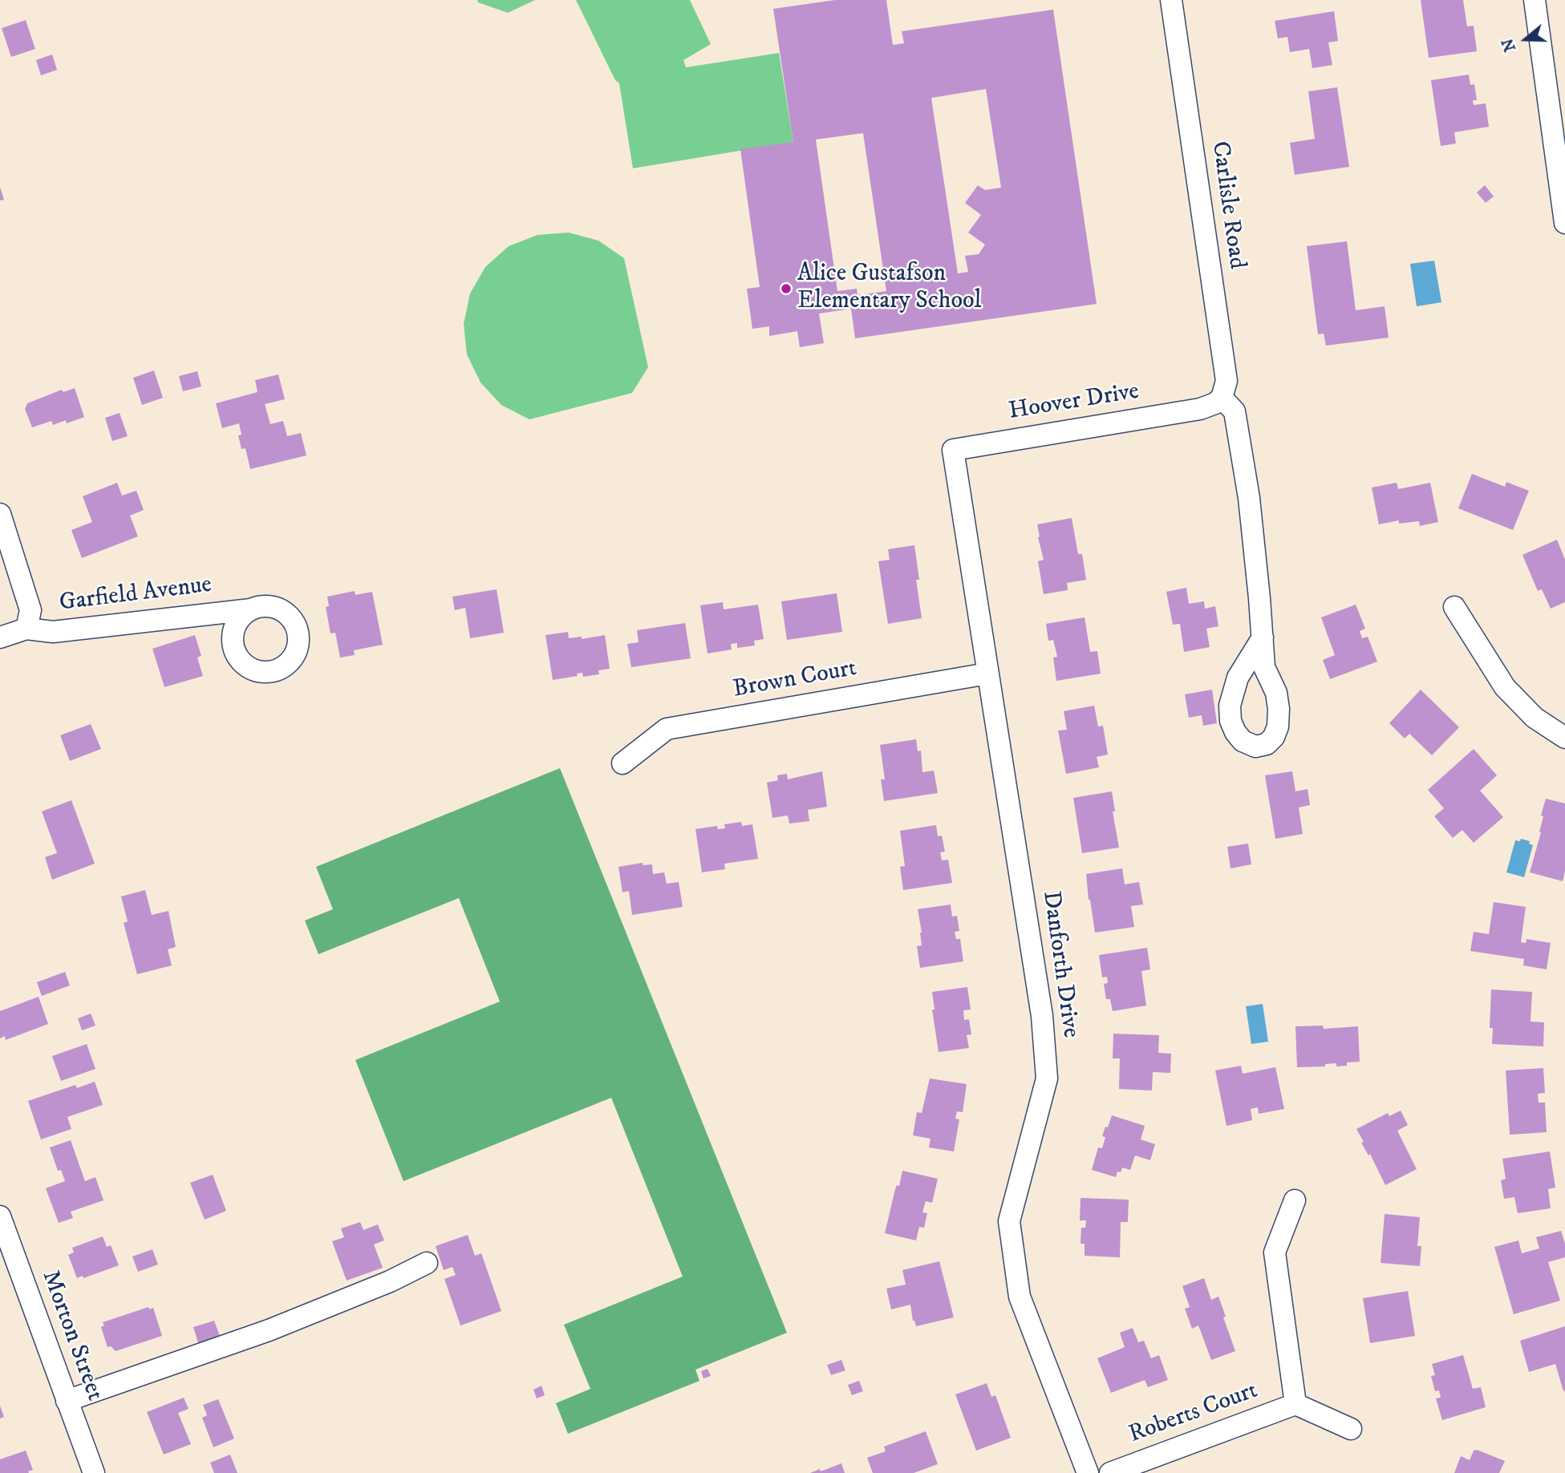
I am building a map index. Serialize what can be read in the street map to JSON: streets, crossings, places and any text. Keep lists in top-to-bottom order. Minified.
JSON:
{"streets":{"street":["Carlisle Road","Hoover Drive","Garfield Avenue","Brown Court","Danforth Drive","Morton Street","Roberts Court"]},"crossings":[["Carlisle Road","Hoover Drive"],["Hoover Drive","Danforth Drive"],["Brown Court","Danforth Drive"]],"places":["Alice Gustafson Elementary School"],"north":"left"}
